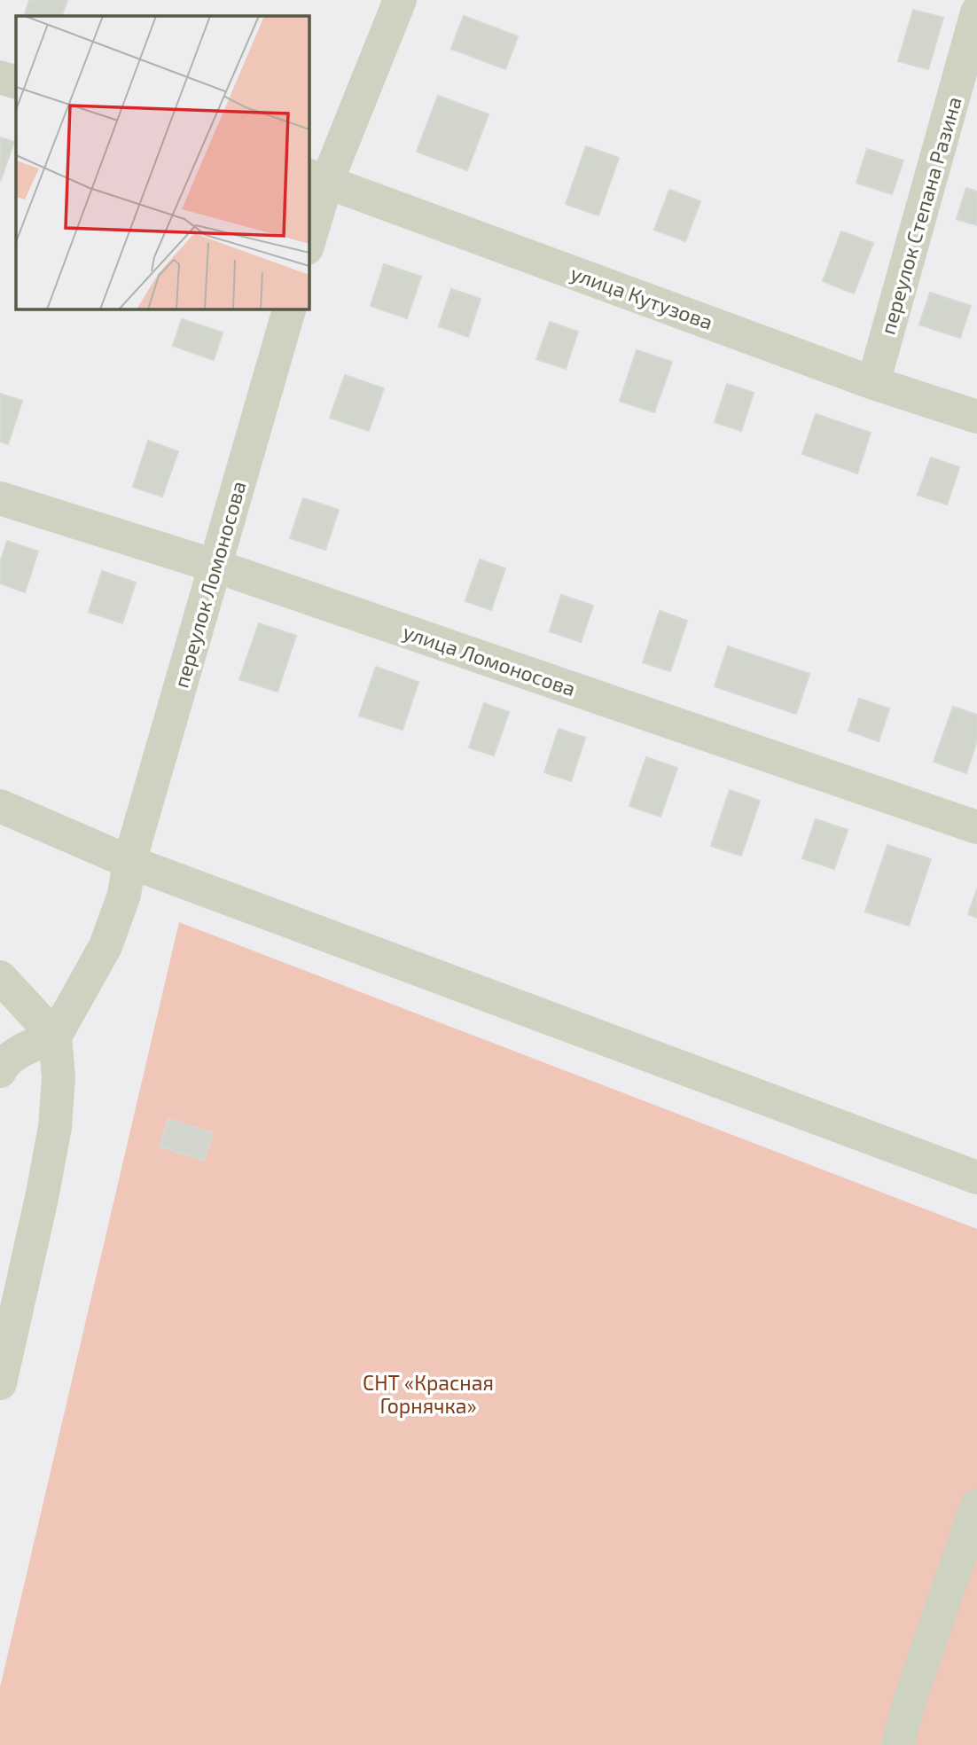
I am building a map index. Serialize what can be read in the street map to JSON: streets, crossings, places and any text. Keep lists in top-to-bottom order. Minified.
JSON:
{"streets":{"street":["переулок Степана Разина","улица Кутузова","переулок Ломоносова","улица Ломоносова"]},"crossings":[["переулок Степана Разина","улица Кутузова"],["переулок Ломоносова","улица Ломоносова"]],"parks":["СНТ «Красная Горнячка»"]}
